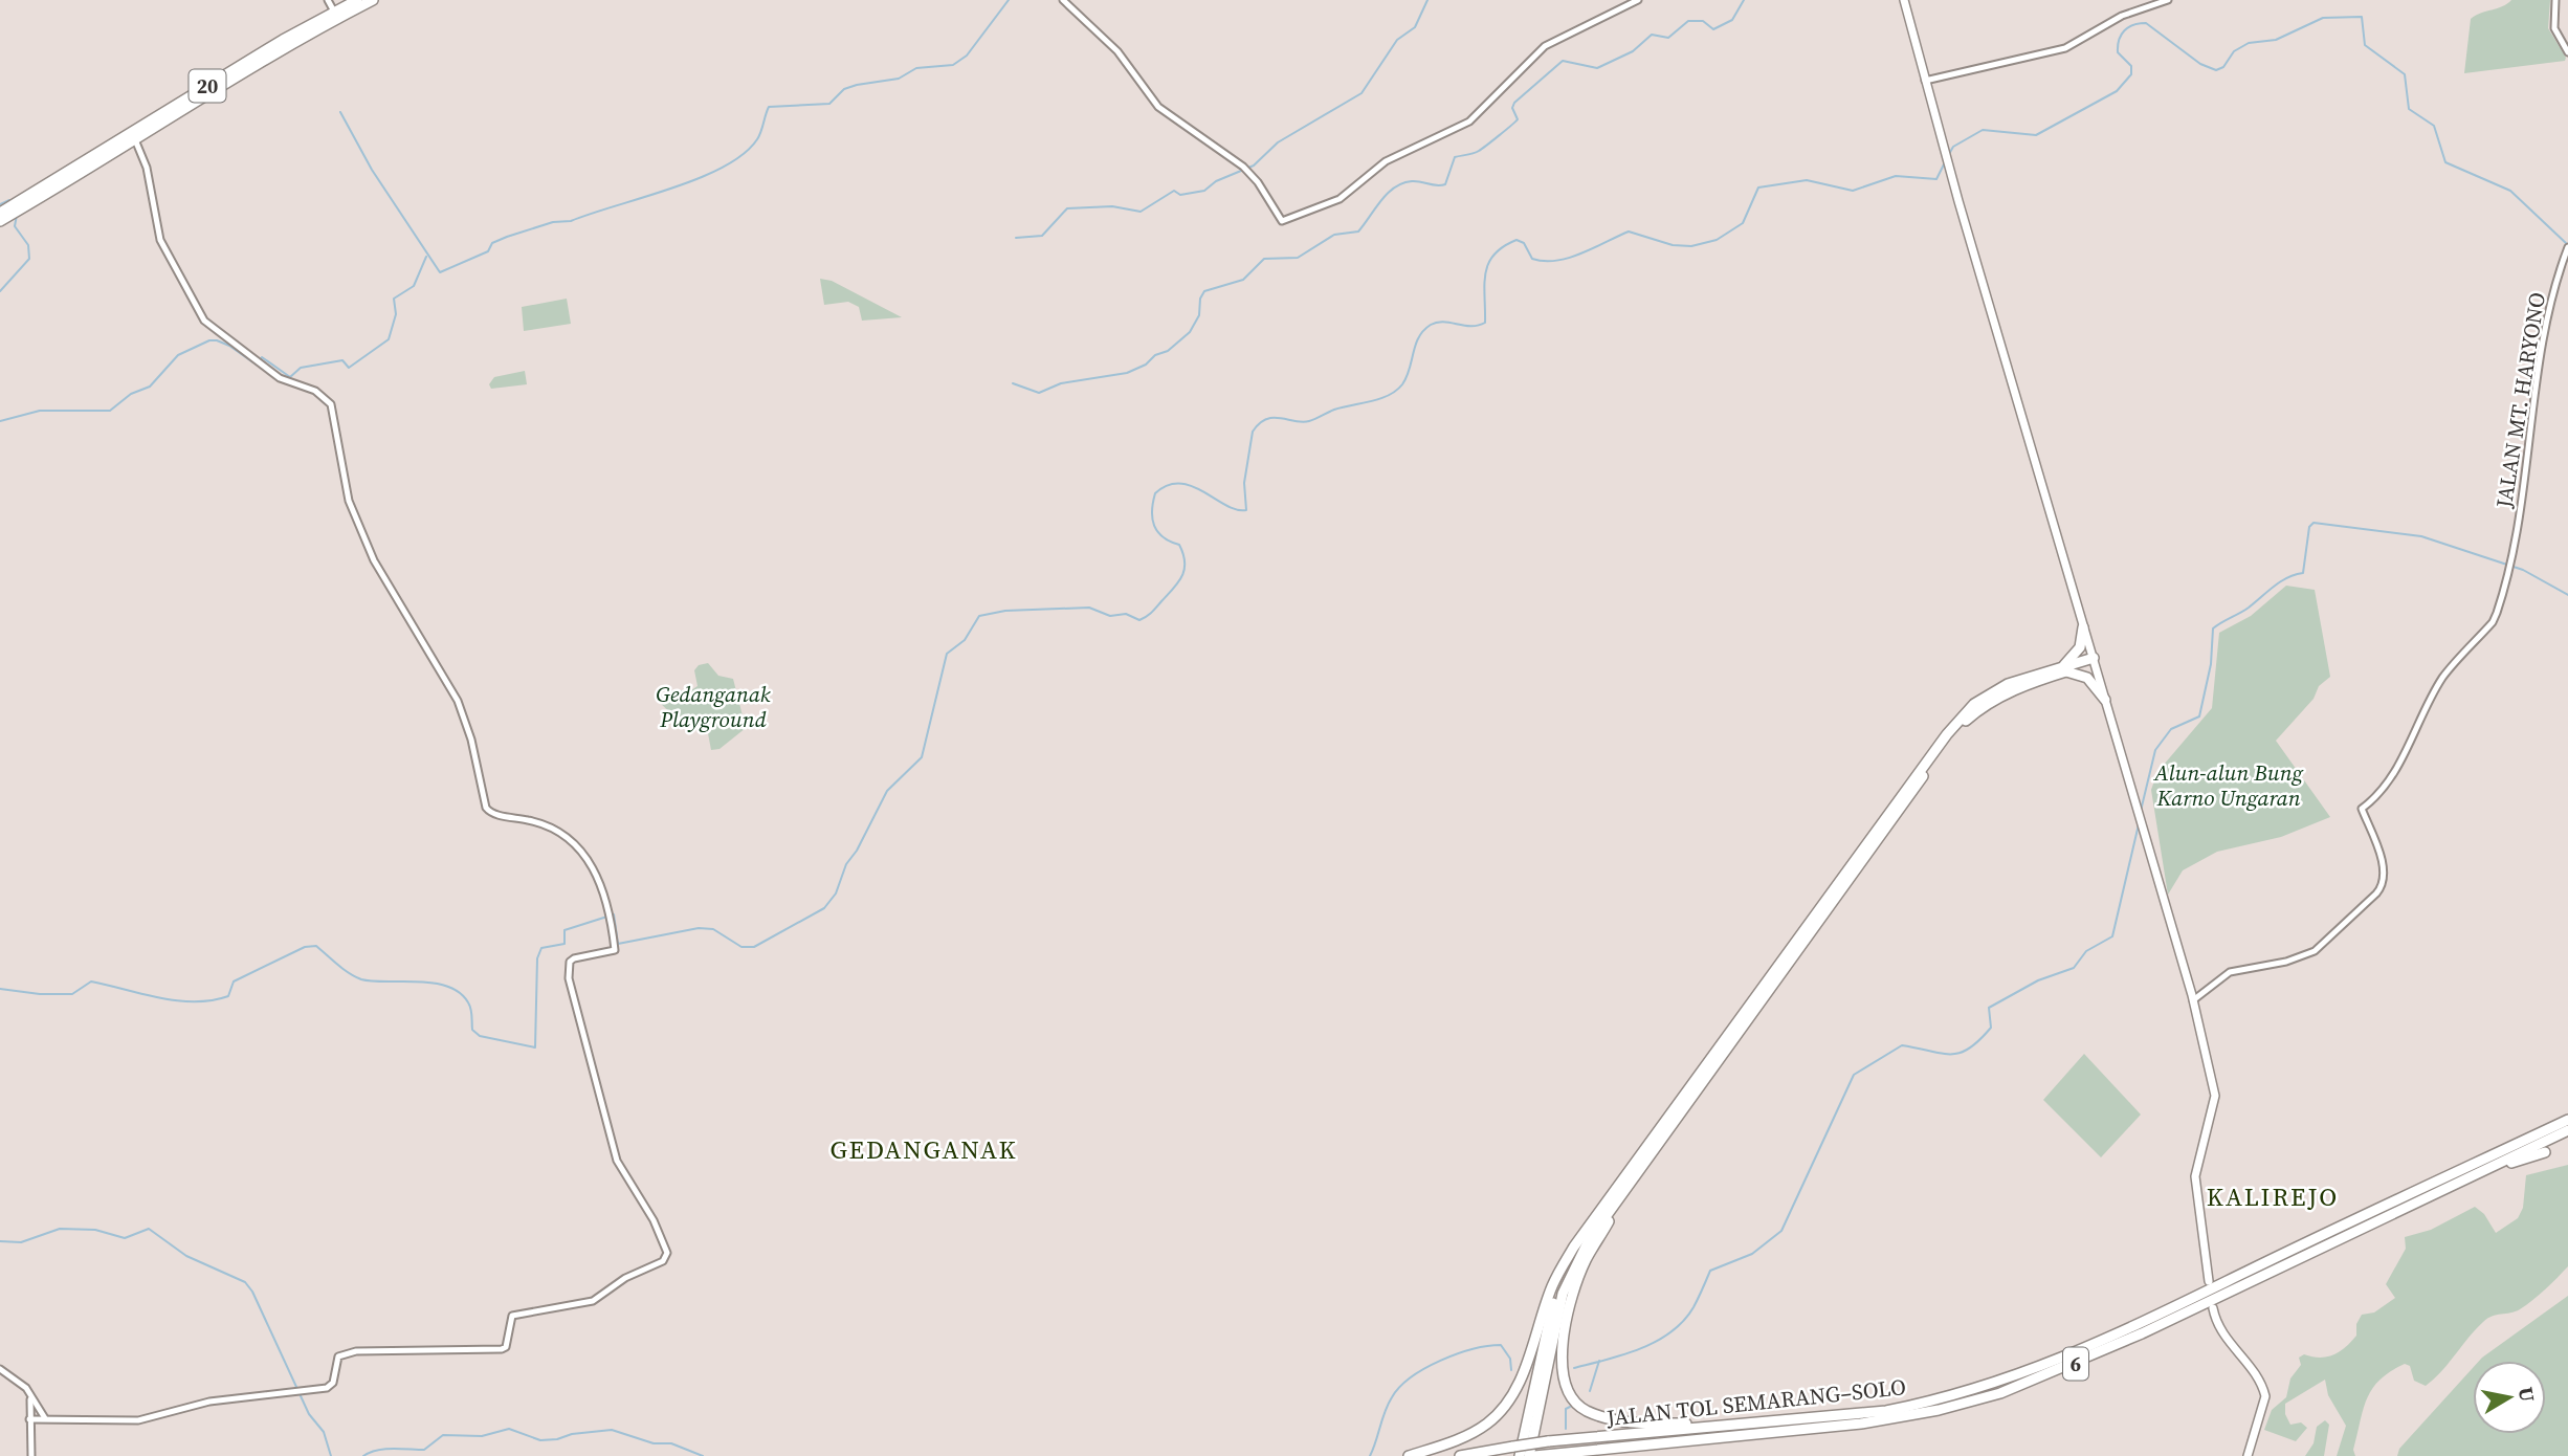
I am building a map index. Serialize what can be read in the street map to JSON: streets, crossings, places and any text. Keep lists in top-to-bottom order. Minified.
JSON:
{"streets":{"highway":["20","6","JALAN TOL SEMARANG–SOLO"],"street":["JALAN MT. HARYONO"]},"districts":["GEDANGANAK","KALIREJO"],"parks":["Gedanganak Playground","Alun-alun Bung Karno Ungaran"],"north":"right"}
